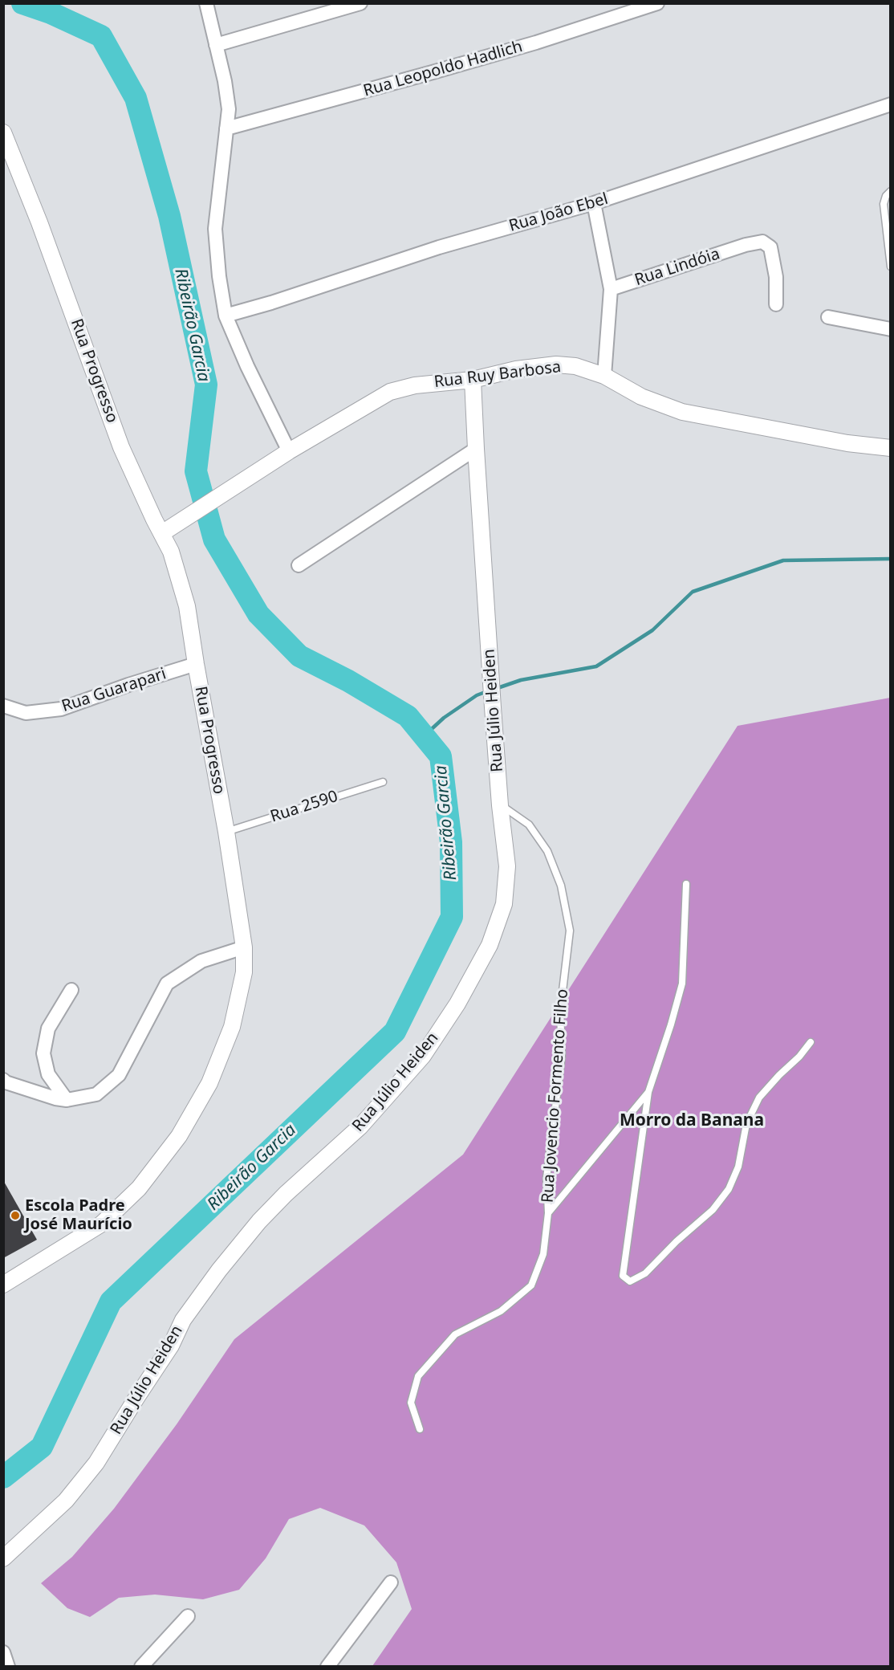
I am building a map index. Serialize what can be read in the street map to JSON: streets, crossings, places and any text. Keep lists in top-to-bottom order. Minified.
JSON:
{"streets":{"street":["Rua Leopoldo Hadlich","Rua João Ebel","Rua Lindóia","Rua Progresso","Rua Ruy Barbosa","Rua Guarapari","Rua Júlio Heiden"],"lane":["Rua 2590","Rua Jovencio Formento Filho"]},"crossings":[["Rua Progresso","Rua Ruy Barbosa"],["Rua Progresso","Rua Guarapari"],["Rua Progresso","Rua 2590"],["Rua Ruy Barbosa","Rua Júlio Heiden"],["Rua Júlio Heiden","Rua Jovencio Formento Filho"]],"districts":["Morro da Banana"],"water":["Ribeirão Garcia"],"places":["Escola Padre José Maurício"]}
